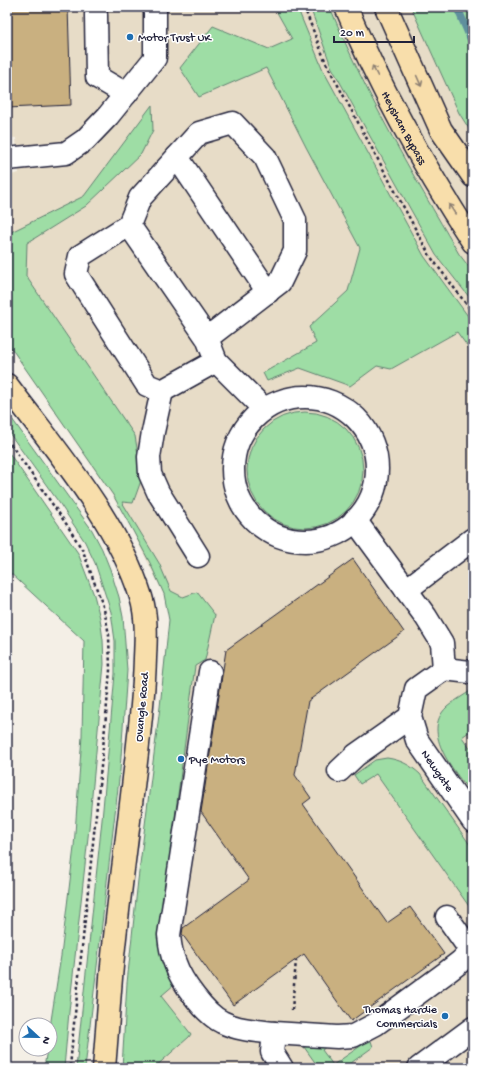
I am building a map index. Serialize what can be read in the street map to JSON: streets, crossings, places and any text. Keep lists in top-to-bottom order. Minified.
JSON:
{"streets":{"main road":["Heysham Bypass","Ovangle Road"],"lane":["Newgate"]},"places":["Motor Trust UK","Pye Motors","Thomas Hardie Commercials"],"scale_bar":"20 m","north":"right"}
